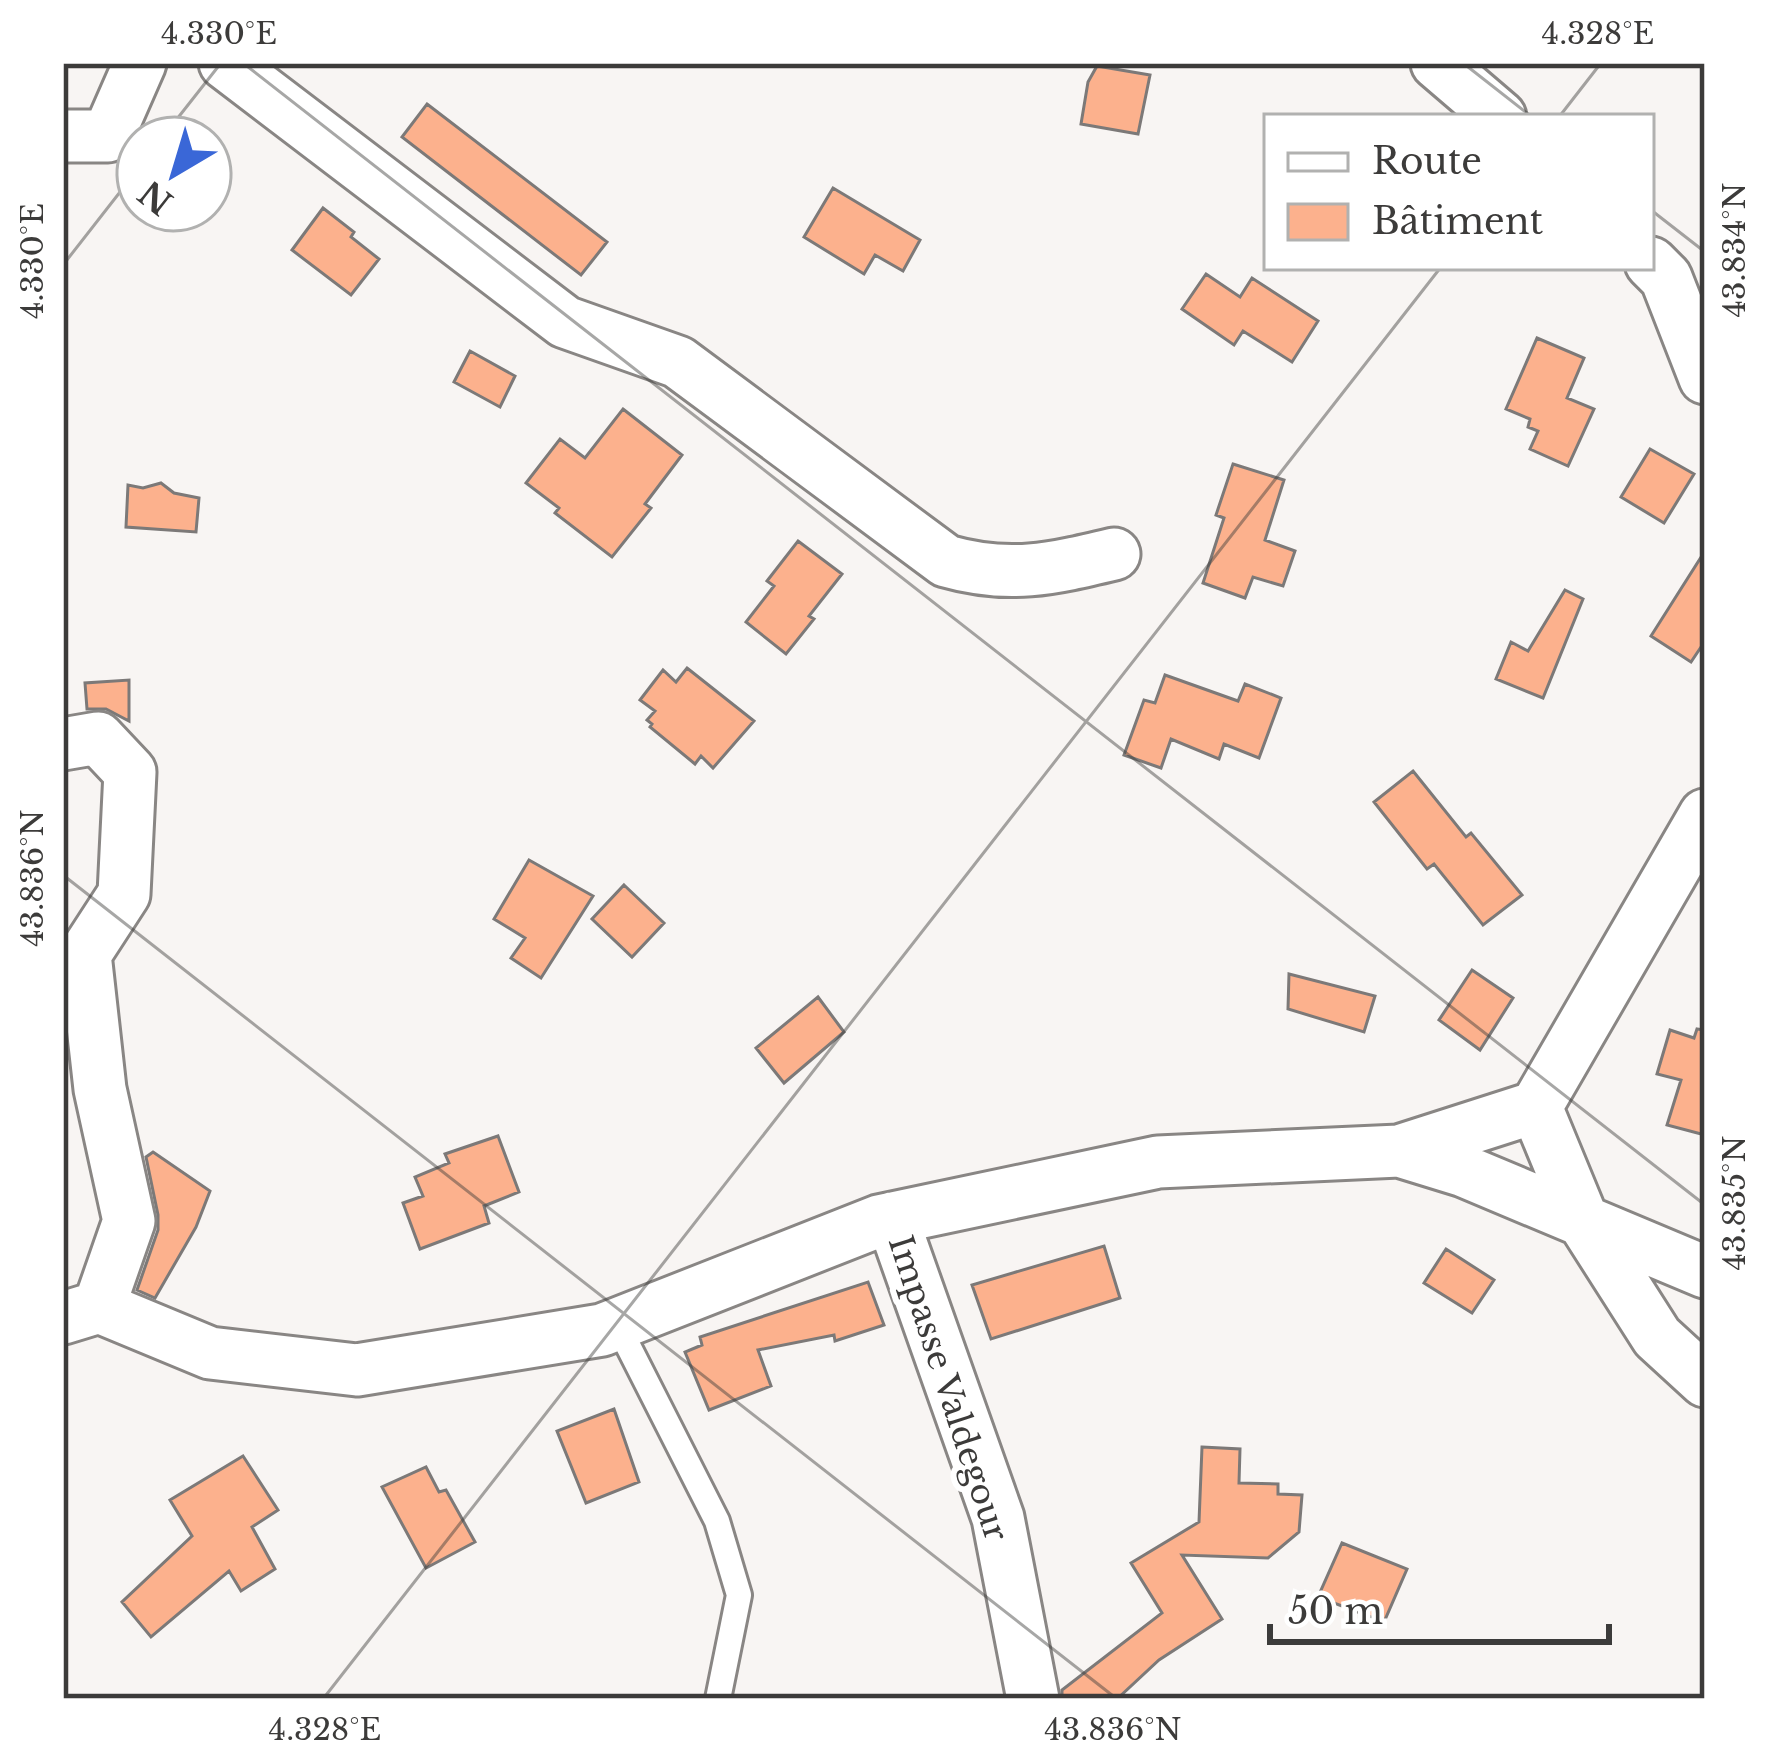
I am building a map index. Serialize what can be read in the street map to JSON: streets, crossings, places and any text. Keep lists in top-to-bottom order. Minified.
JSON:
{"streets":{"street":["Impasse Valdegour"]},"legend":["Route","Bâtiment"],"scale_bar":"50 m","north":"bottom left","coordinates":["4.330°E","4.328°E","43.834°N","43.836°N","43.835°N"]}
